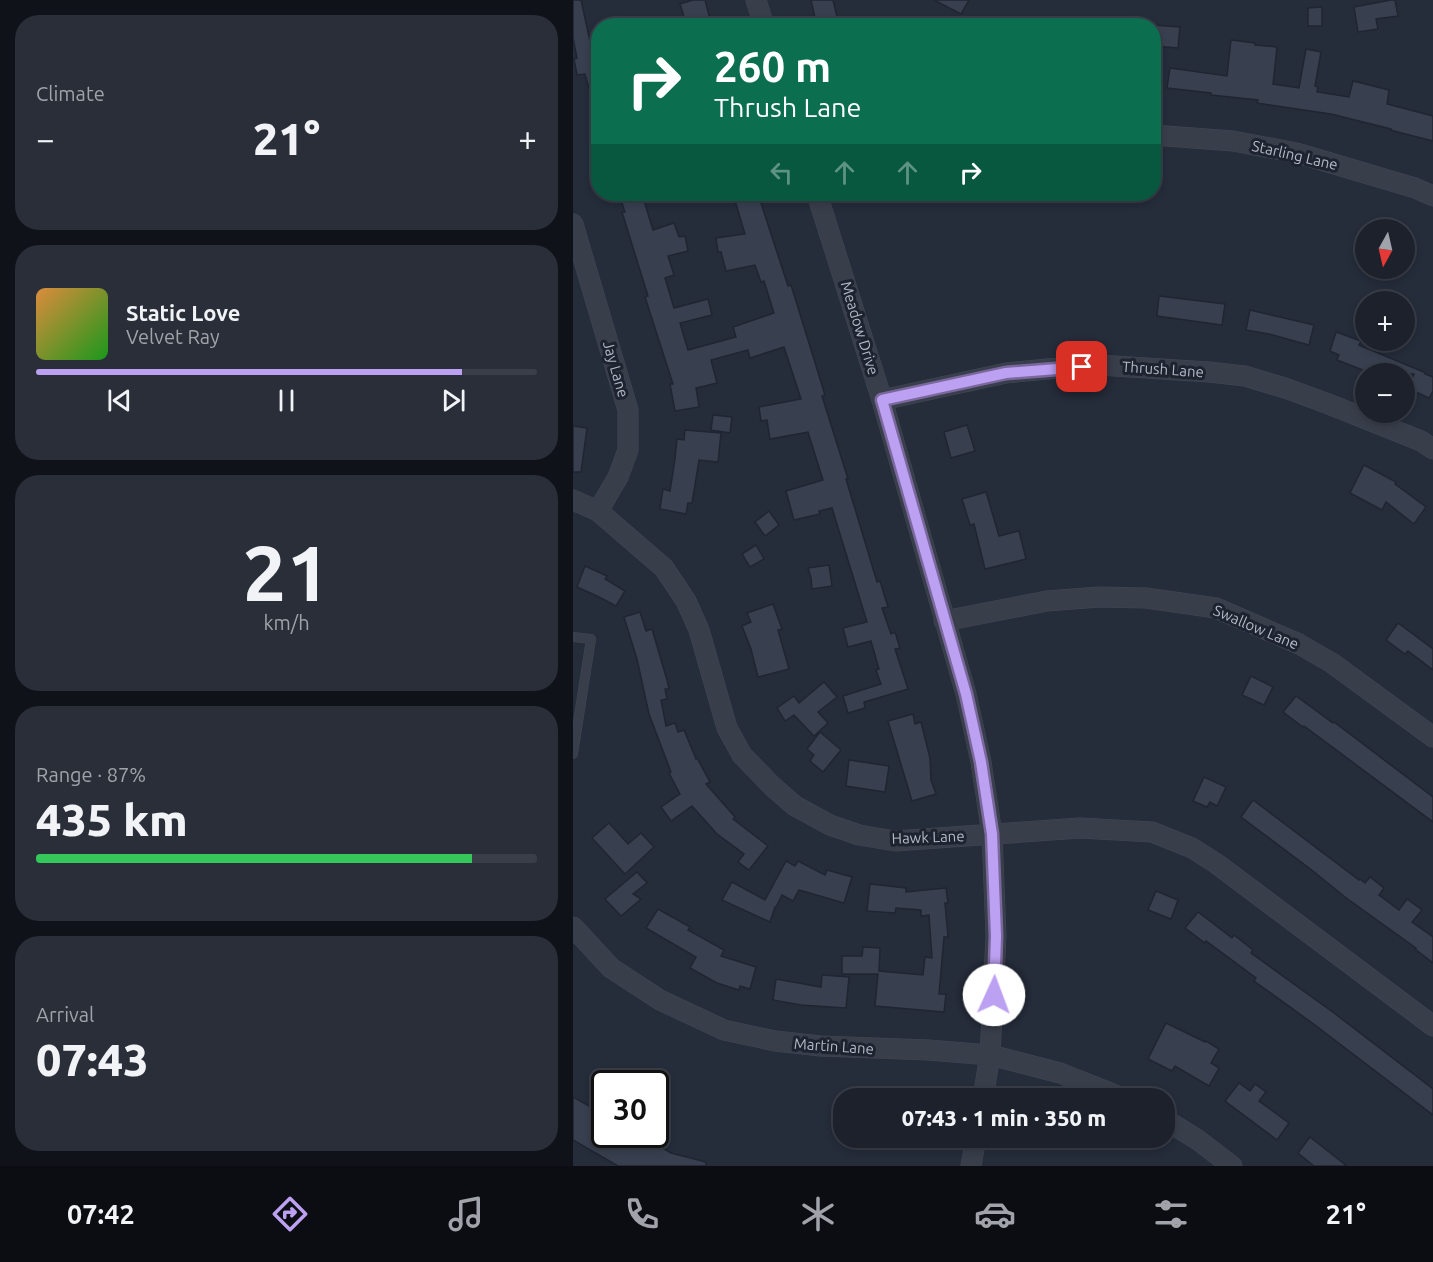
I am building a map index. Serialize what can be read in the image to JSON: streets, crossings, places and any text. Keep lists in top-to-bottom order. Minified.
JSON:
{"streets":{"street":["Starling Lane","Meadow Drive","Jay Lane","Thrush Lane","Swallow Lane","Hawk Lane","Martin Lane"]},"crossings":[["Meadow Drive","Thrush Lane"],["Meadow Drive","Swallow Lane"],["Meadow Drive","Hawk Lane"],["Meadow Drive","Martin Lane"],["Jay Lane","Hawk Lane"]],"north":"bottom","page":{"tile":["Climate",["21","km/h"],["Range · 87%","435 km"],["Arrival","07:43"]],"turn":["260 m","Thrush Lane"],"heat":["−","21°","+"],"map_buttons":["+","−"],"song":["Static Love","Velvet Ray"],"limit":"30","trip":"07:43 · 1 min · 350 m","tabs":["07:42","21°"]}}
